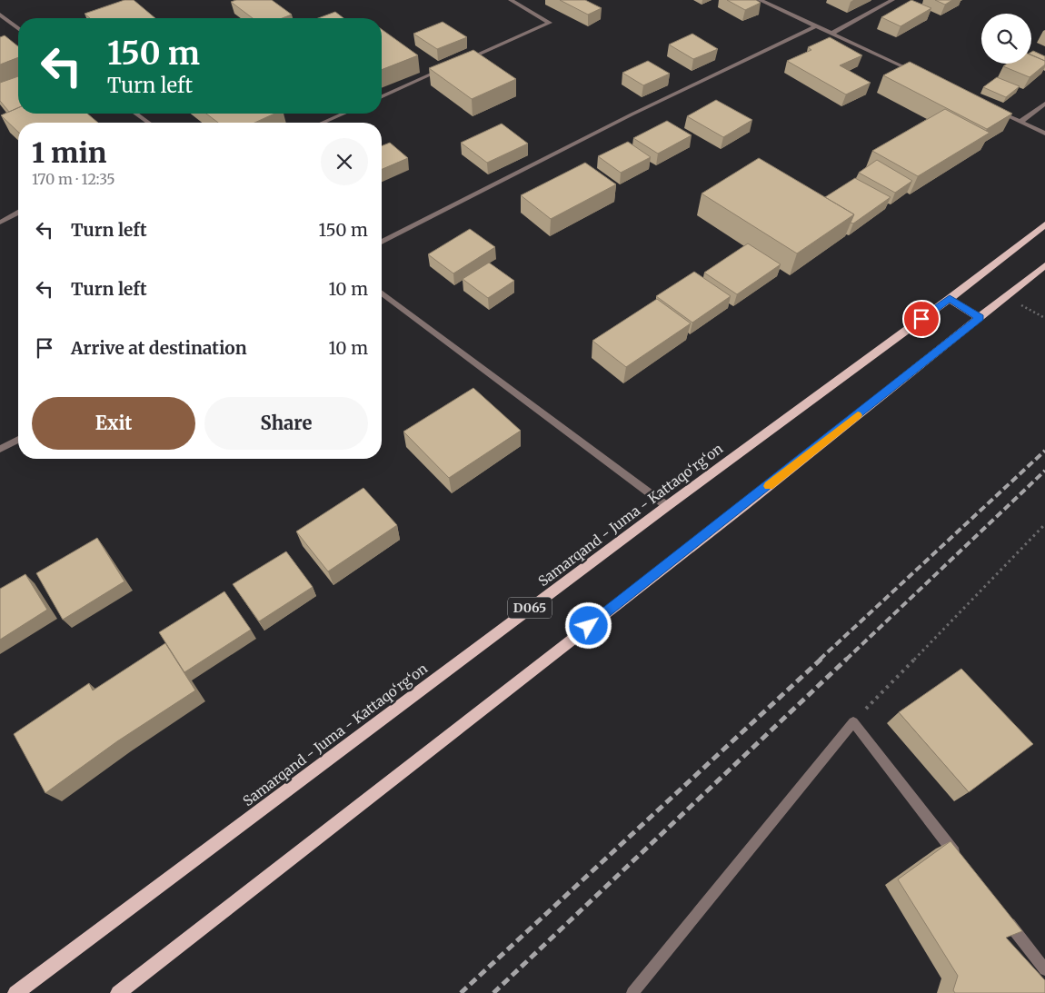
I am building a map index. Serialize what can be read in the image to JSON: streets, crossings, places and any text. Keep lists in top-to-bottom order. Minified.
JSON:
{"streets":{"main road":["Samarqand - Juma - Kattaqo‘rg‘on","D065"]},"page":{"turn":["150 m","Turn left"],"heading":["1 min","170 m · 12:35"],"list":[{"name":"Turn left","value":"150 m"},{"name":"Turn left","value":"10 m"},{"name":"Arrive at destination","value":"10 m"}],"buttons":["Exit","Share"]}}
